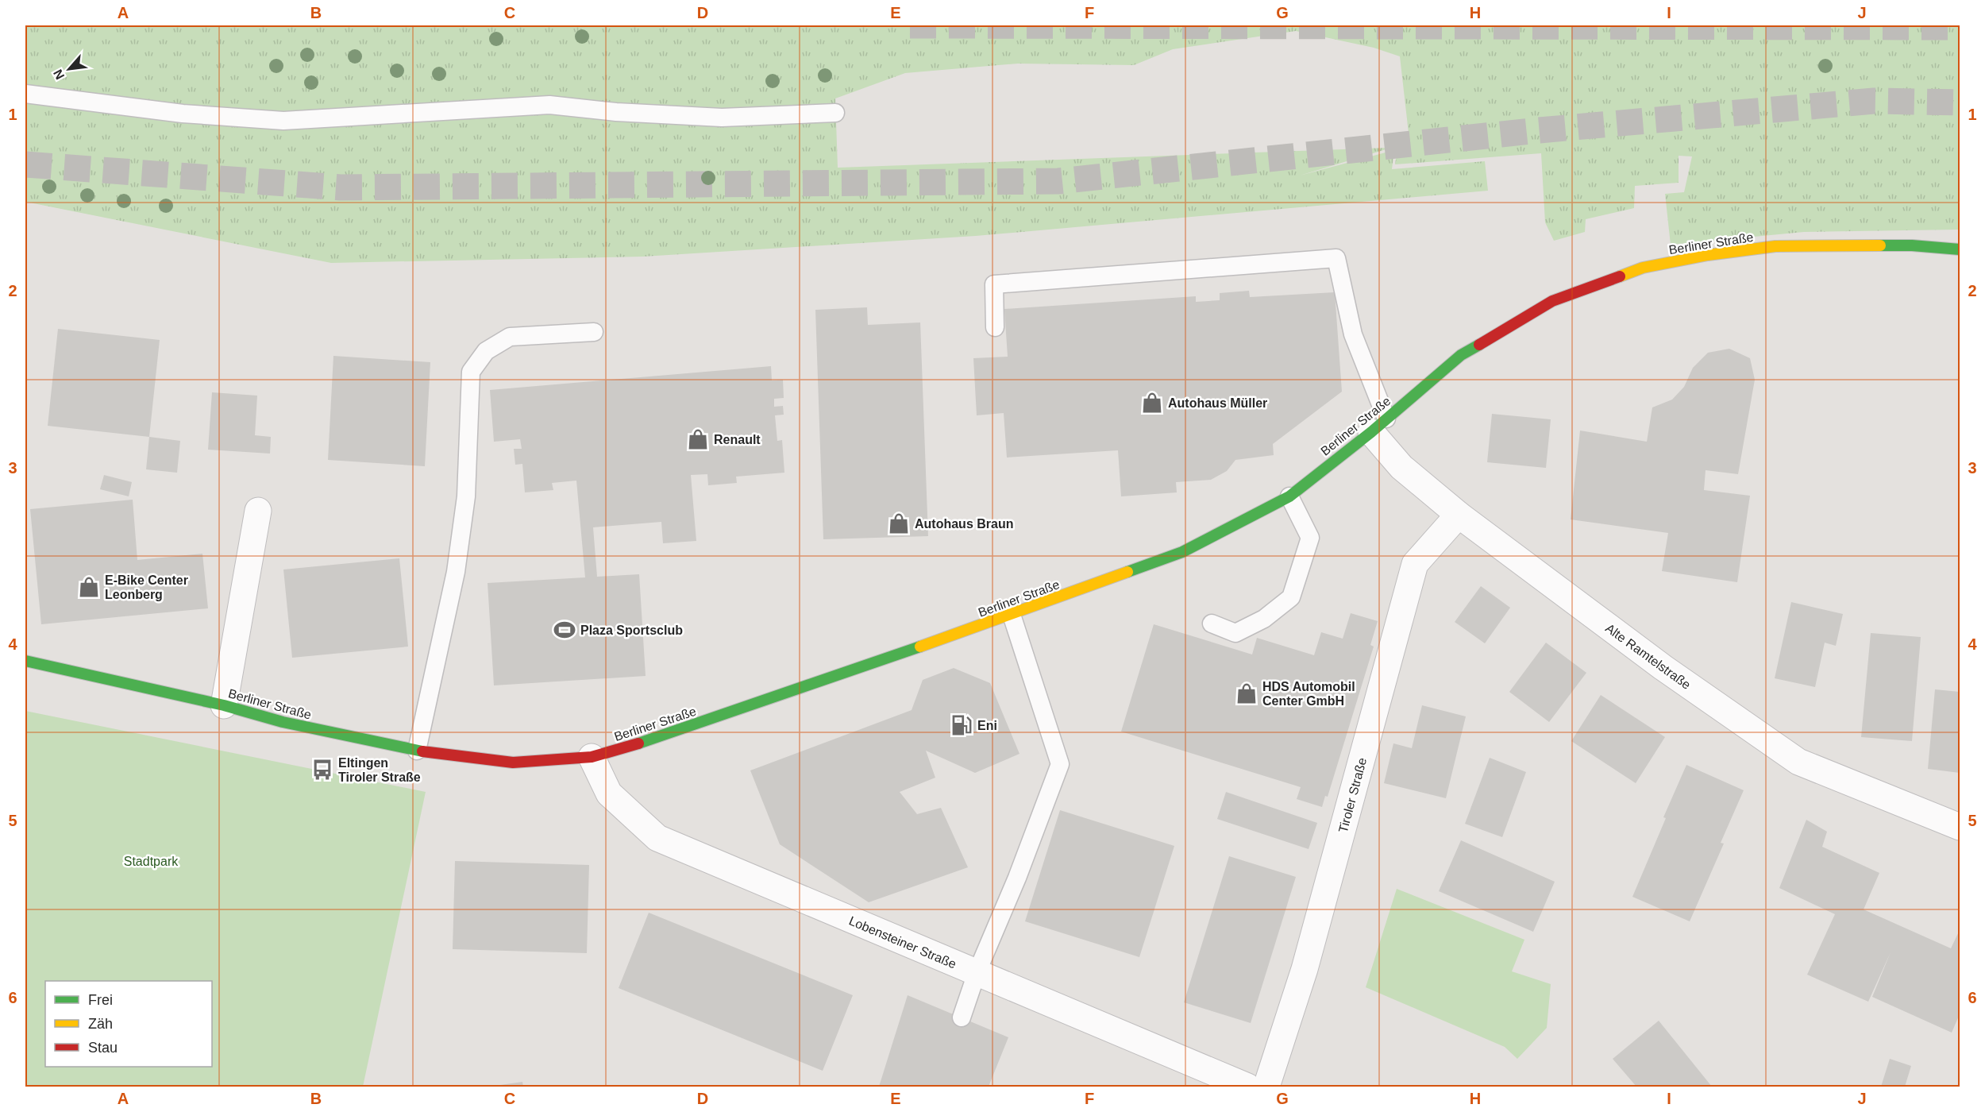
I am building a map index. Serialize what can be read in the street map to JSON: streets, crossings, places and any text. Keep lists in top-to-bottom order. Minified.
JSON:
{"streets":{"main road":["Berliner Straße"],"street":["Alte Ramtelstraße","Tiroler Straße","Lobensteiner Straße"]},"crossings":[["Berliner Straße","Alte Ramtelstraße"],["Berliner Straße","Lobensteiner Straße"],["Alte Ramtelstraße","Tiroler Straße"]],"parks":["Stadtpark"],"places":{"shop":["Autohaus Müller","Renault","Autohaus Braun","E-Bike Center Leonberg","HDS Automobil Center GmbH"],"sports":["Plaza Sportsclub"],"fuel station":["Eni"],"bus stop":["Eltingen Tiroler Straße"]},"legend":["Frei","Zäh","Stau"],"north":"bottom left","grid":{"columns":["A","B","C","D","E","F","G","H","I","J"],"rows":["1","2","3","4","5","6"]}}
